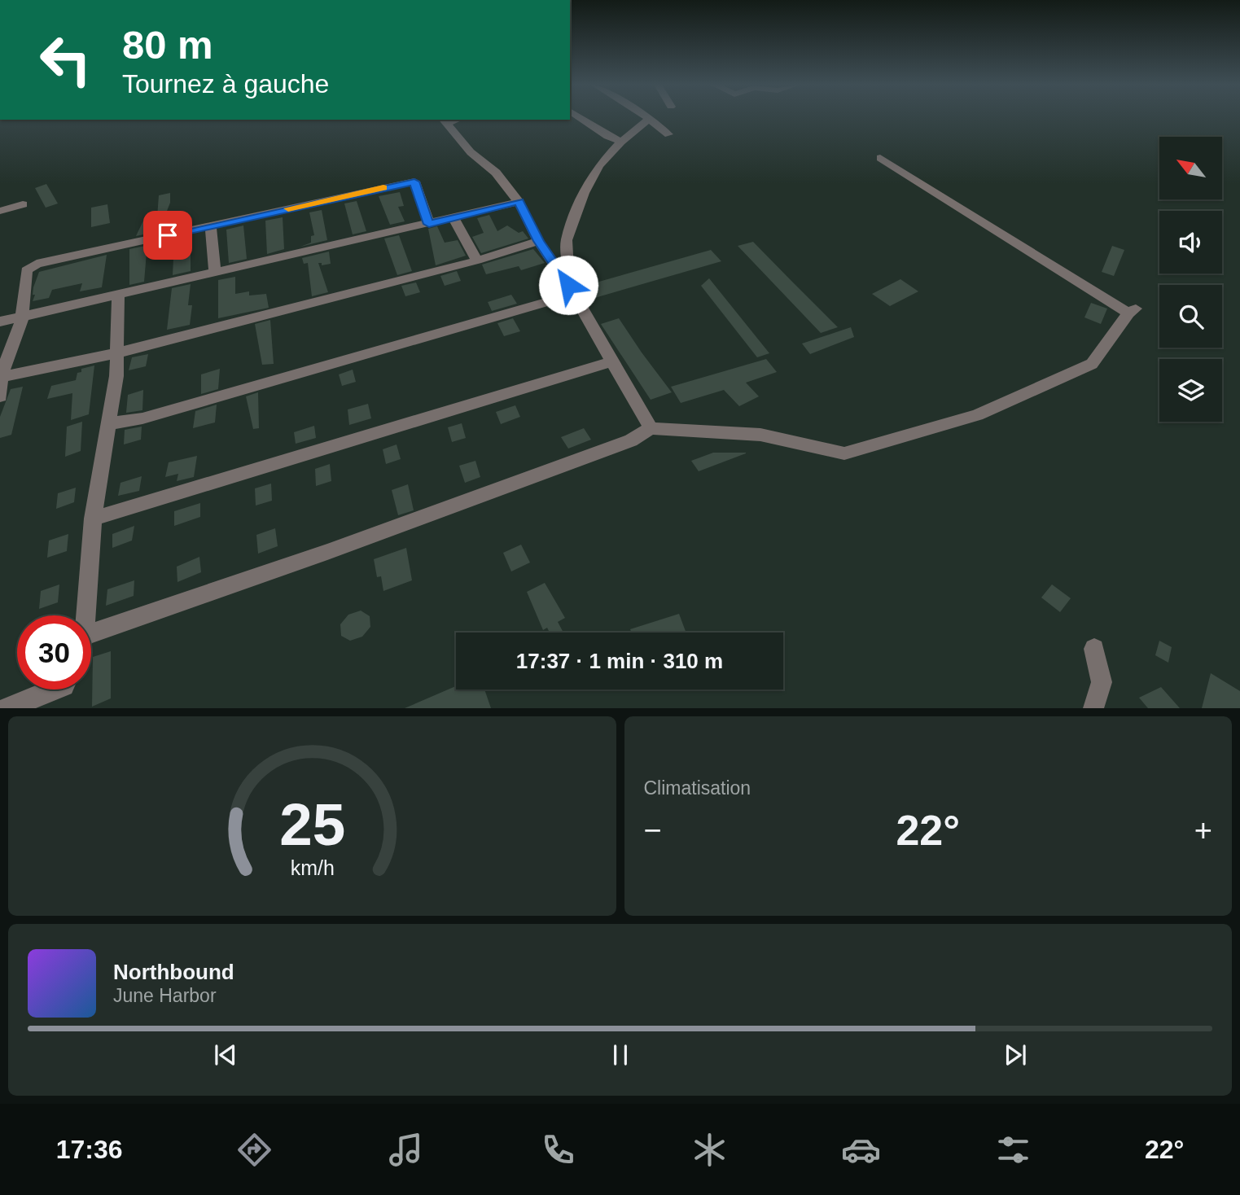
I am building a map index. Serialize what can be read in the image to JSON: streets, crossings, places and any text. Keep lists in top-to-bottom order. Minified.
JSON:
{"north":"top left","page":{"turn":["80 m","Tournez à gauche"],"limit":"30","trip":"17:37 · 1 min · 310 m","tile":"Climatisation","heat":["−","22°","+"],"song":["Northbound","June Harbor"],"tabs":["17:36","22°"],"gauge":["25","km/h"]}}
